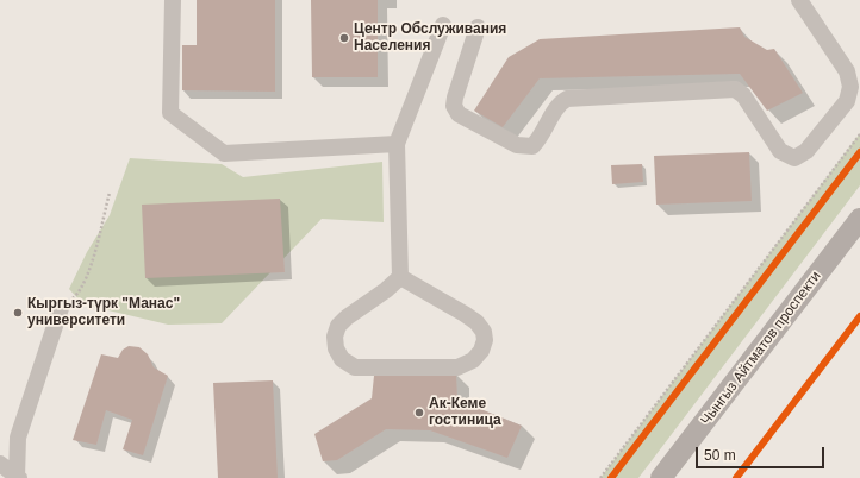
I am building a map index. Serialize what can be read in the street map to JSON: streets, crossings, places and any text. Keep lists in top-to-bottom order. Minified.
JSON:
{"streets":{"main road":["Чынгыз Айтматов проспекти"]},"places":["Центр Обслуживания Населения","Кыргыз-түрк \"Манас\" университети","Ак-Кеме гостиница"],"scale_bar":"50 m"}
